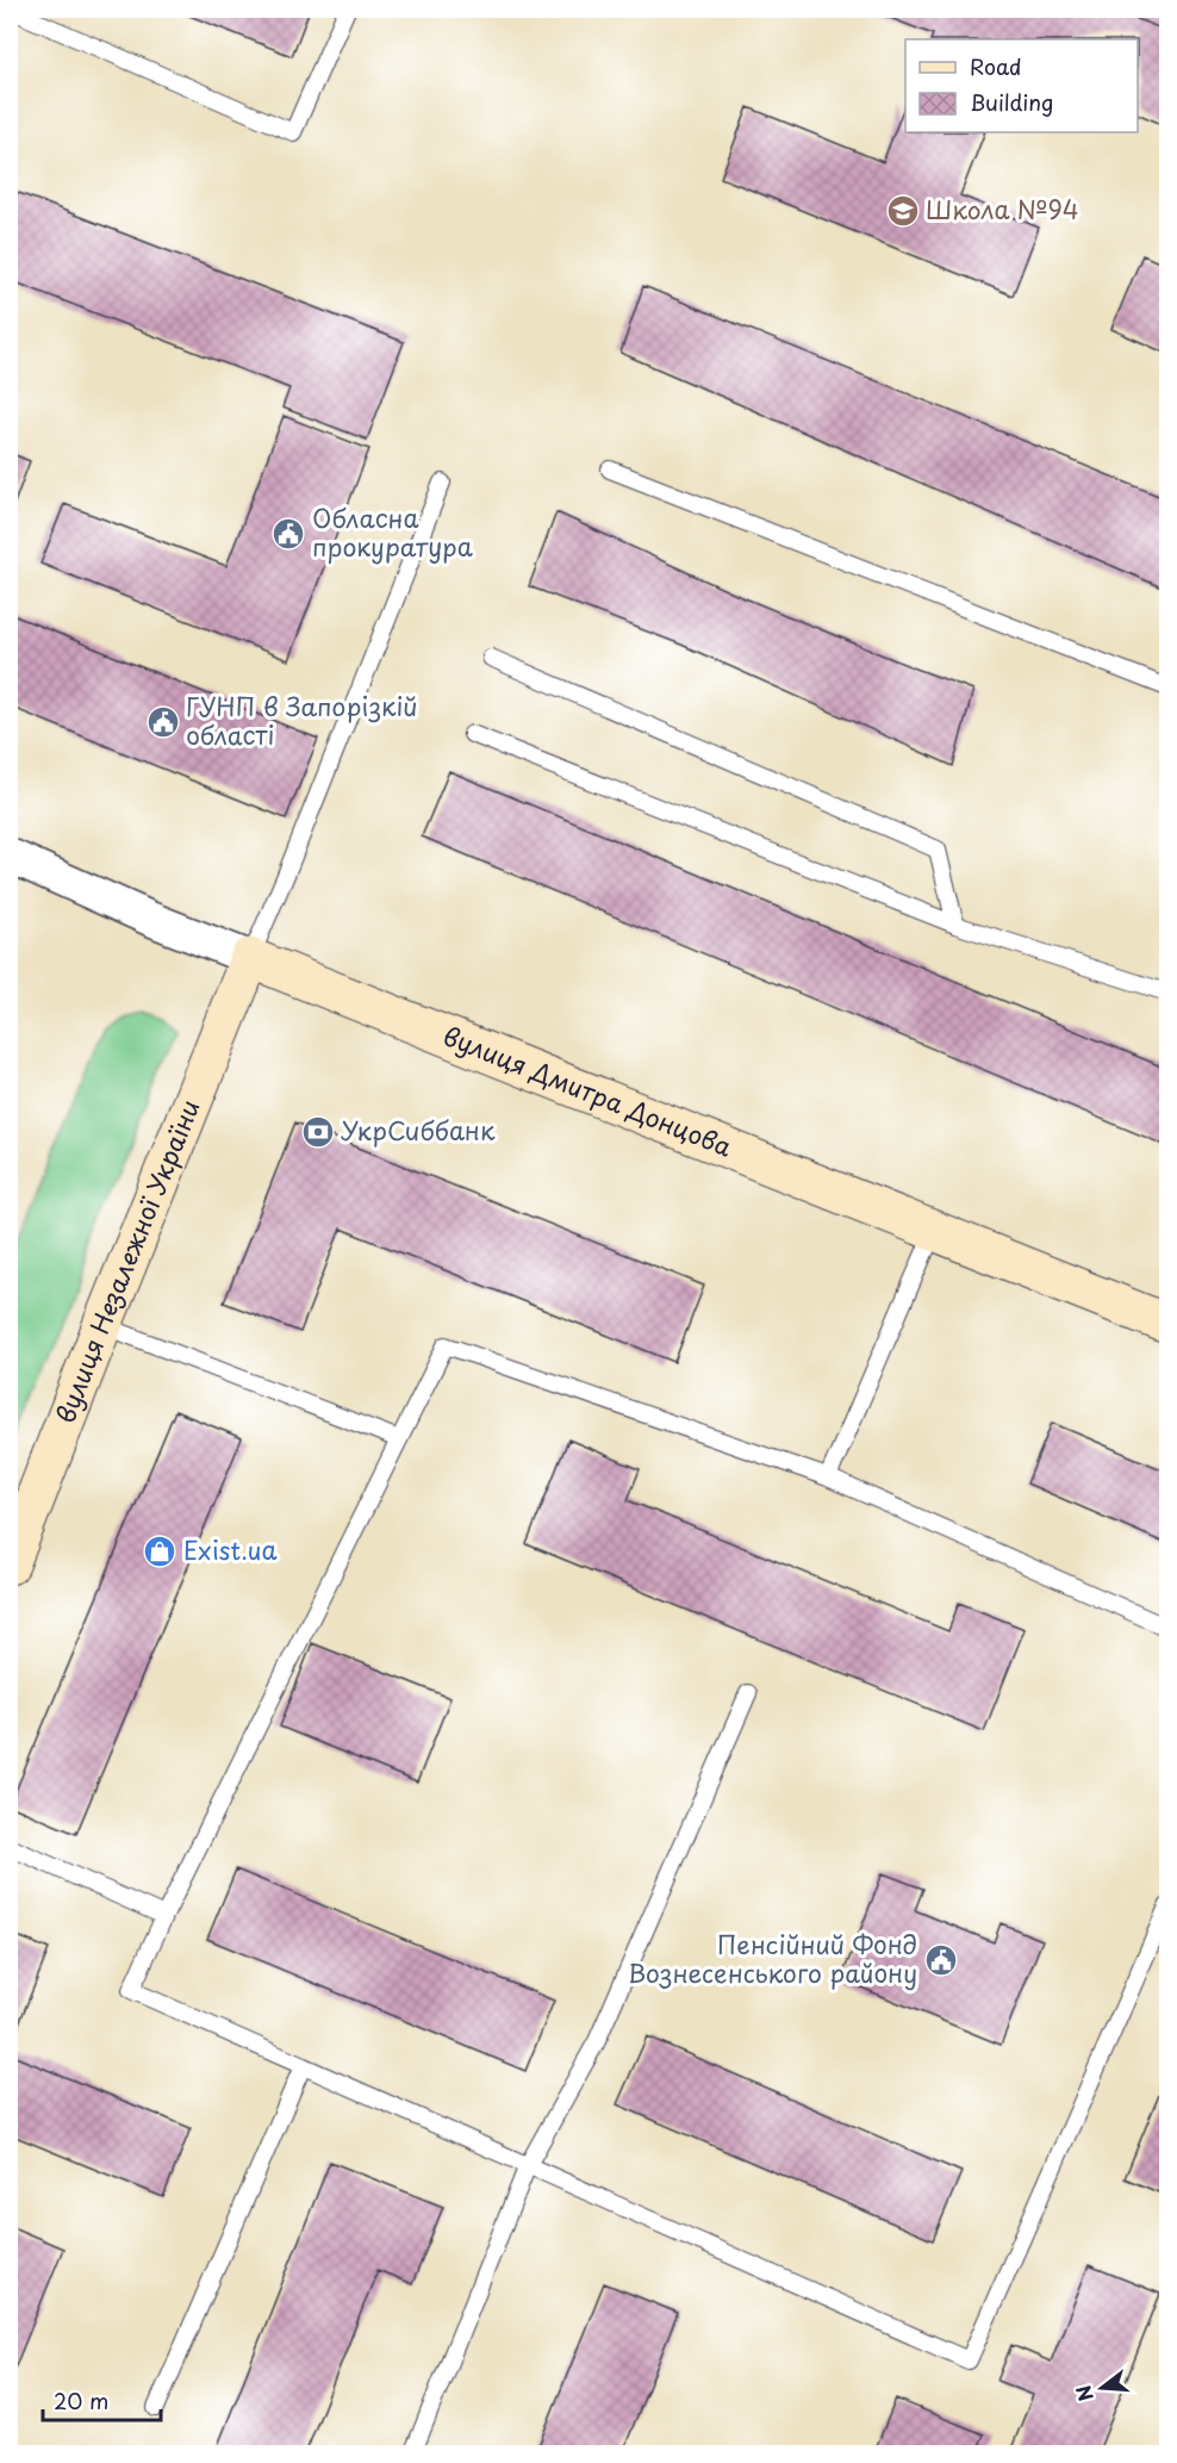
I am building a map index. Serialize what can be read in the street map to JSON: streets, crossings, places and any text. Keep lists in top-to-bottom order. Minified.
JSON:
{"streets":{"street":["вулиця Дмитра Донцова","вулиця Незалежної України"]},"crossings":[["вулиця Дмитра Донцова","вулиця Незалежної України"]],"places":{"school or university":["Школа №94"],"public building":["Обласна прокуратура","ГУНП в Запорізкій області","Пенсійний Фонд Вознесенського району"],"bank":["УкрСиббанк"],"shop":["Exist.ua"]},"legend":["Road","Building"],"scale_bar":"20 m","north":"left"}
